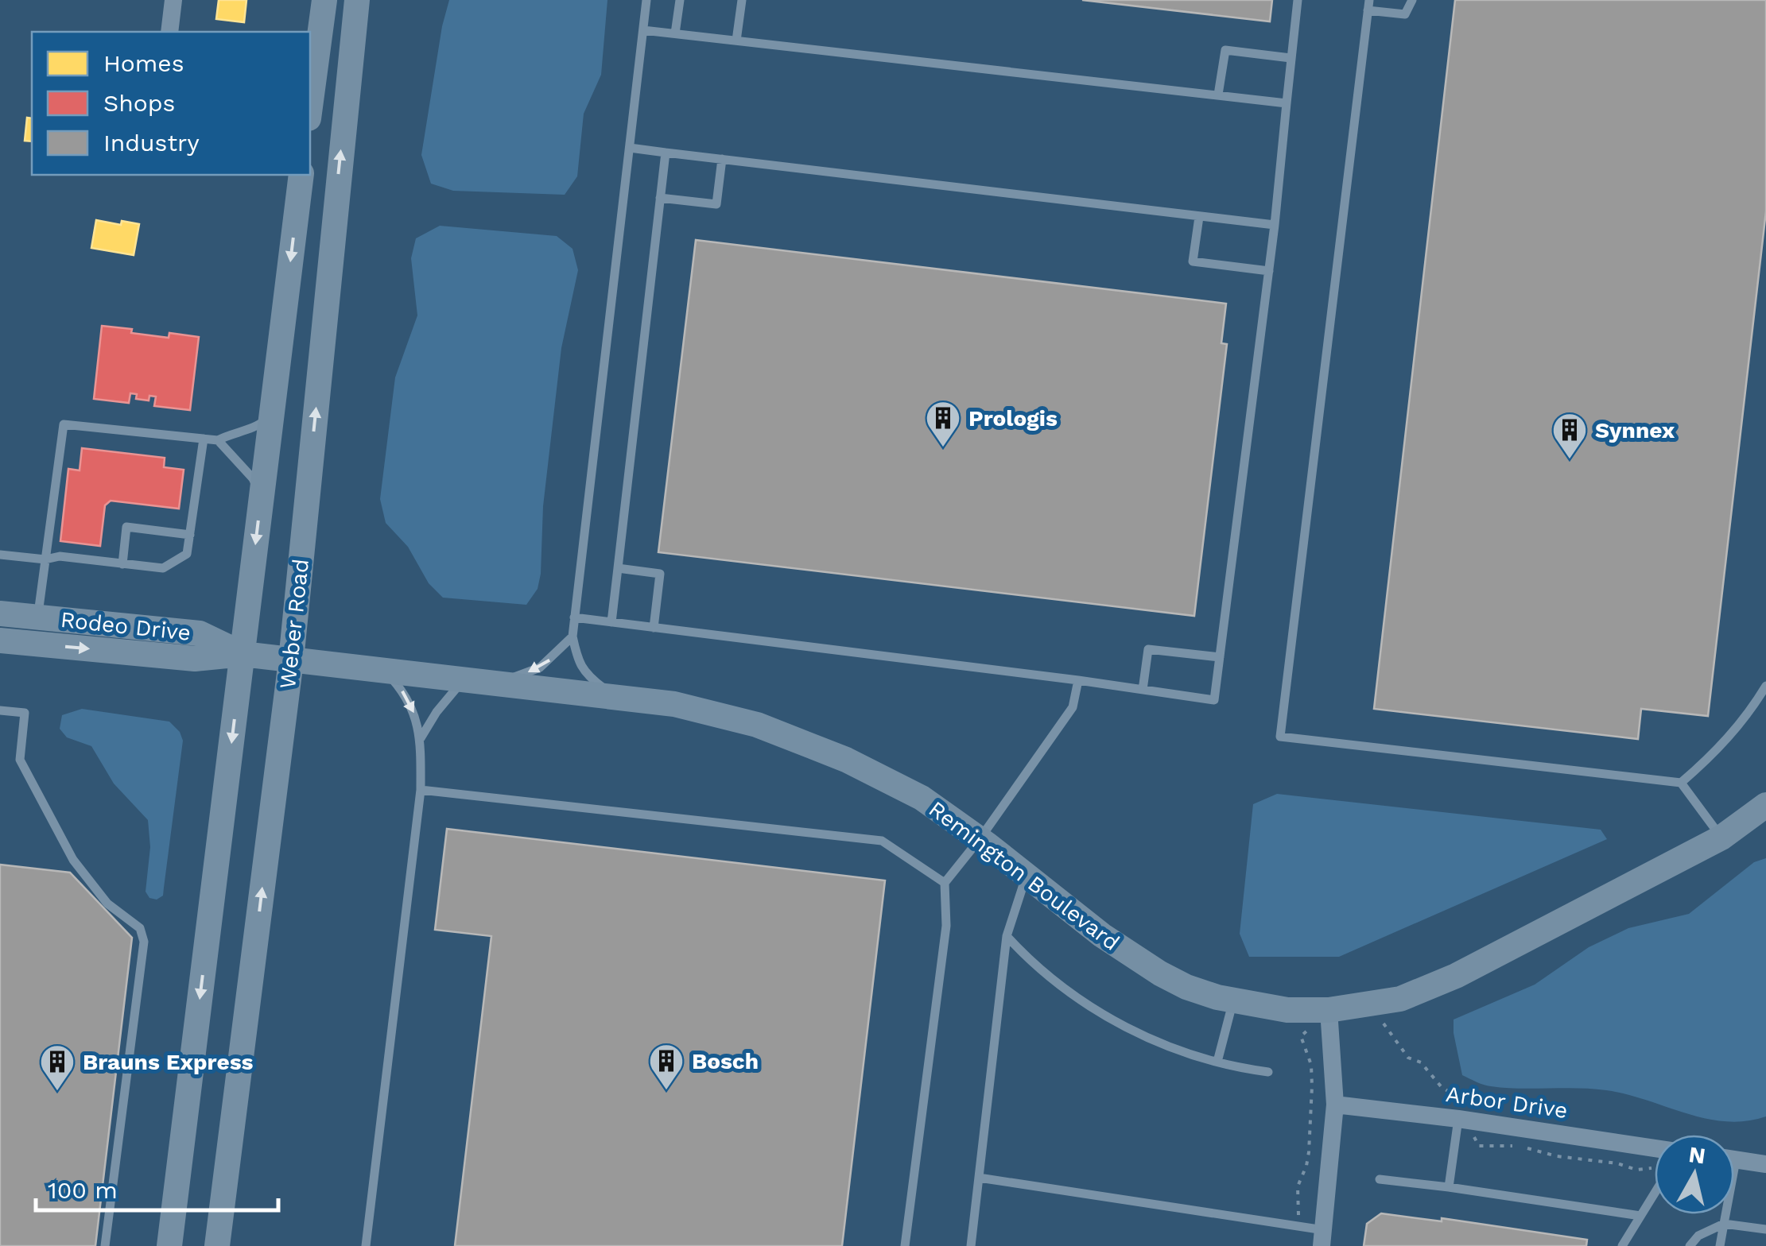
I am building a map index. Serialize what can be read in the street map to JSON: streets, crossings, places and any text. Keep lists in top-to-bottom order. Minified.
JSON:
{"streets":{"main road":["Weber Road","Rodeo Drive","Remington Boulevard"],"street":["Arbor Drive"]},"crossings":[["Weber Road","Remington Boulevard"],["Rodeo Drive","Remington Boulevard"]],"places":{"building":["Prologis","Synnex","Bosch","Brauns Express"]},"legend":["Homes","Shops","Industry"],"scale_bar":"100 m","north":"top"}
